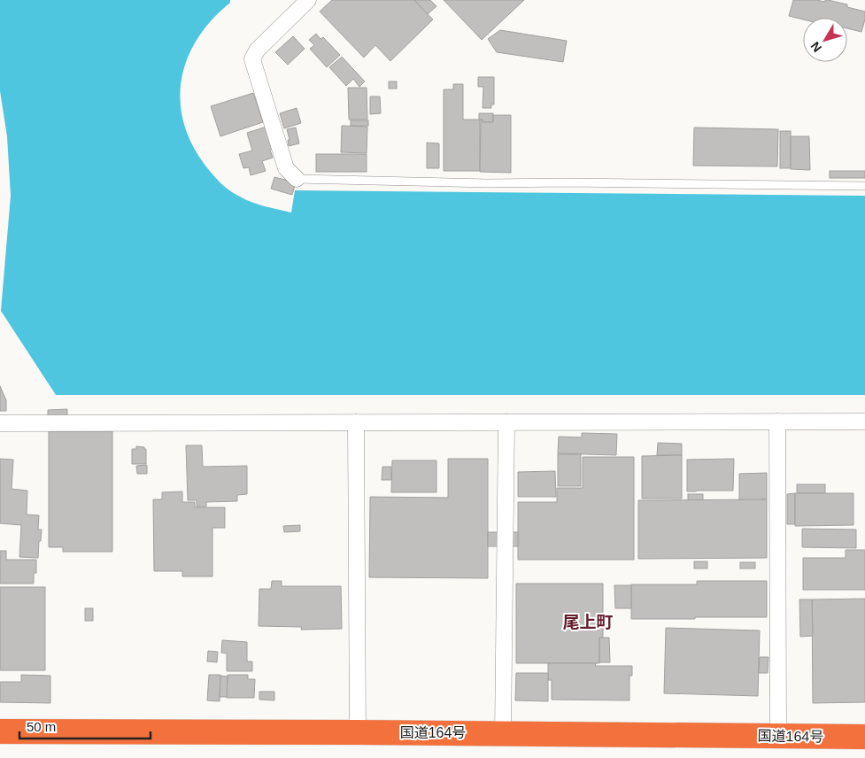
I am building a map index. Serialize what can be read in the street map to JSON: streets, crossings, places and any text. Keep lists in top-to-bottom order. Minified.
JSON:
{"streets":{"highway":["国道164号"]},"districts":["尾上町"],"scale_bar":"50 m","north":"bottom left"}
